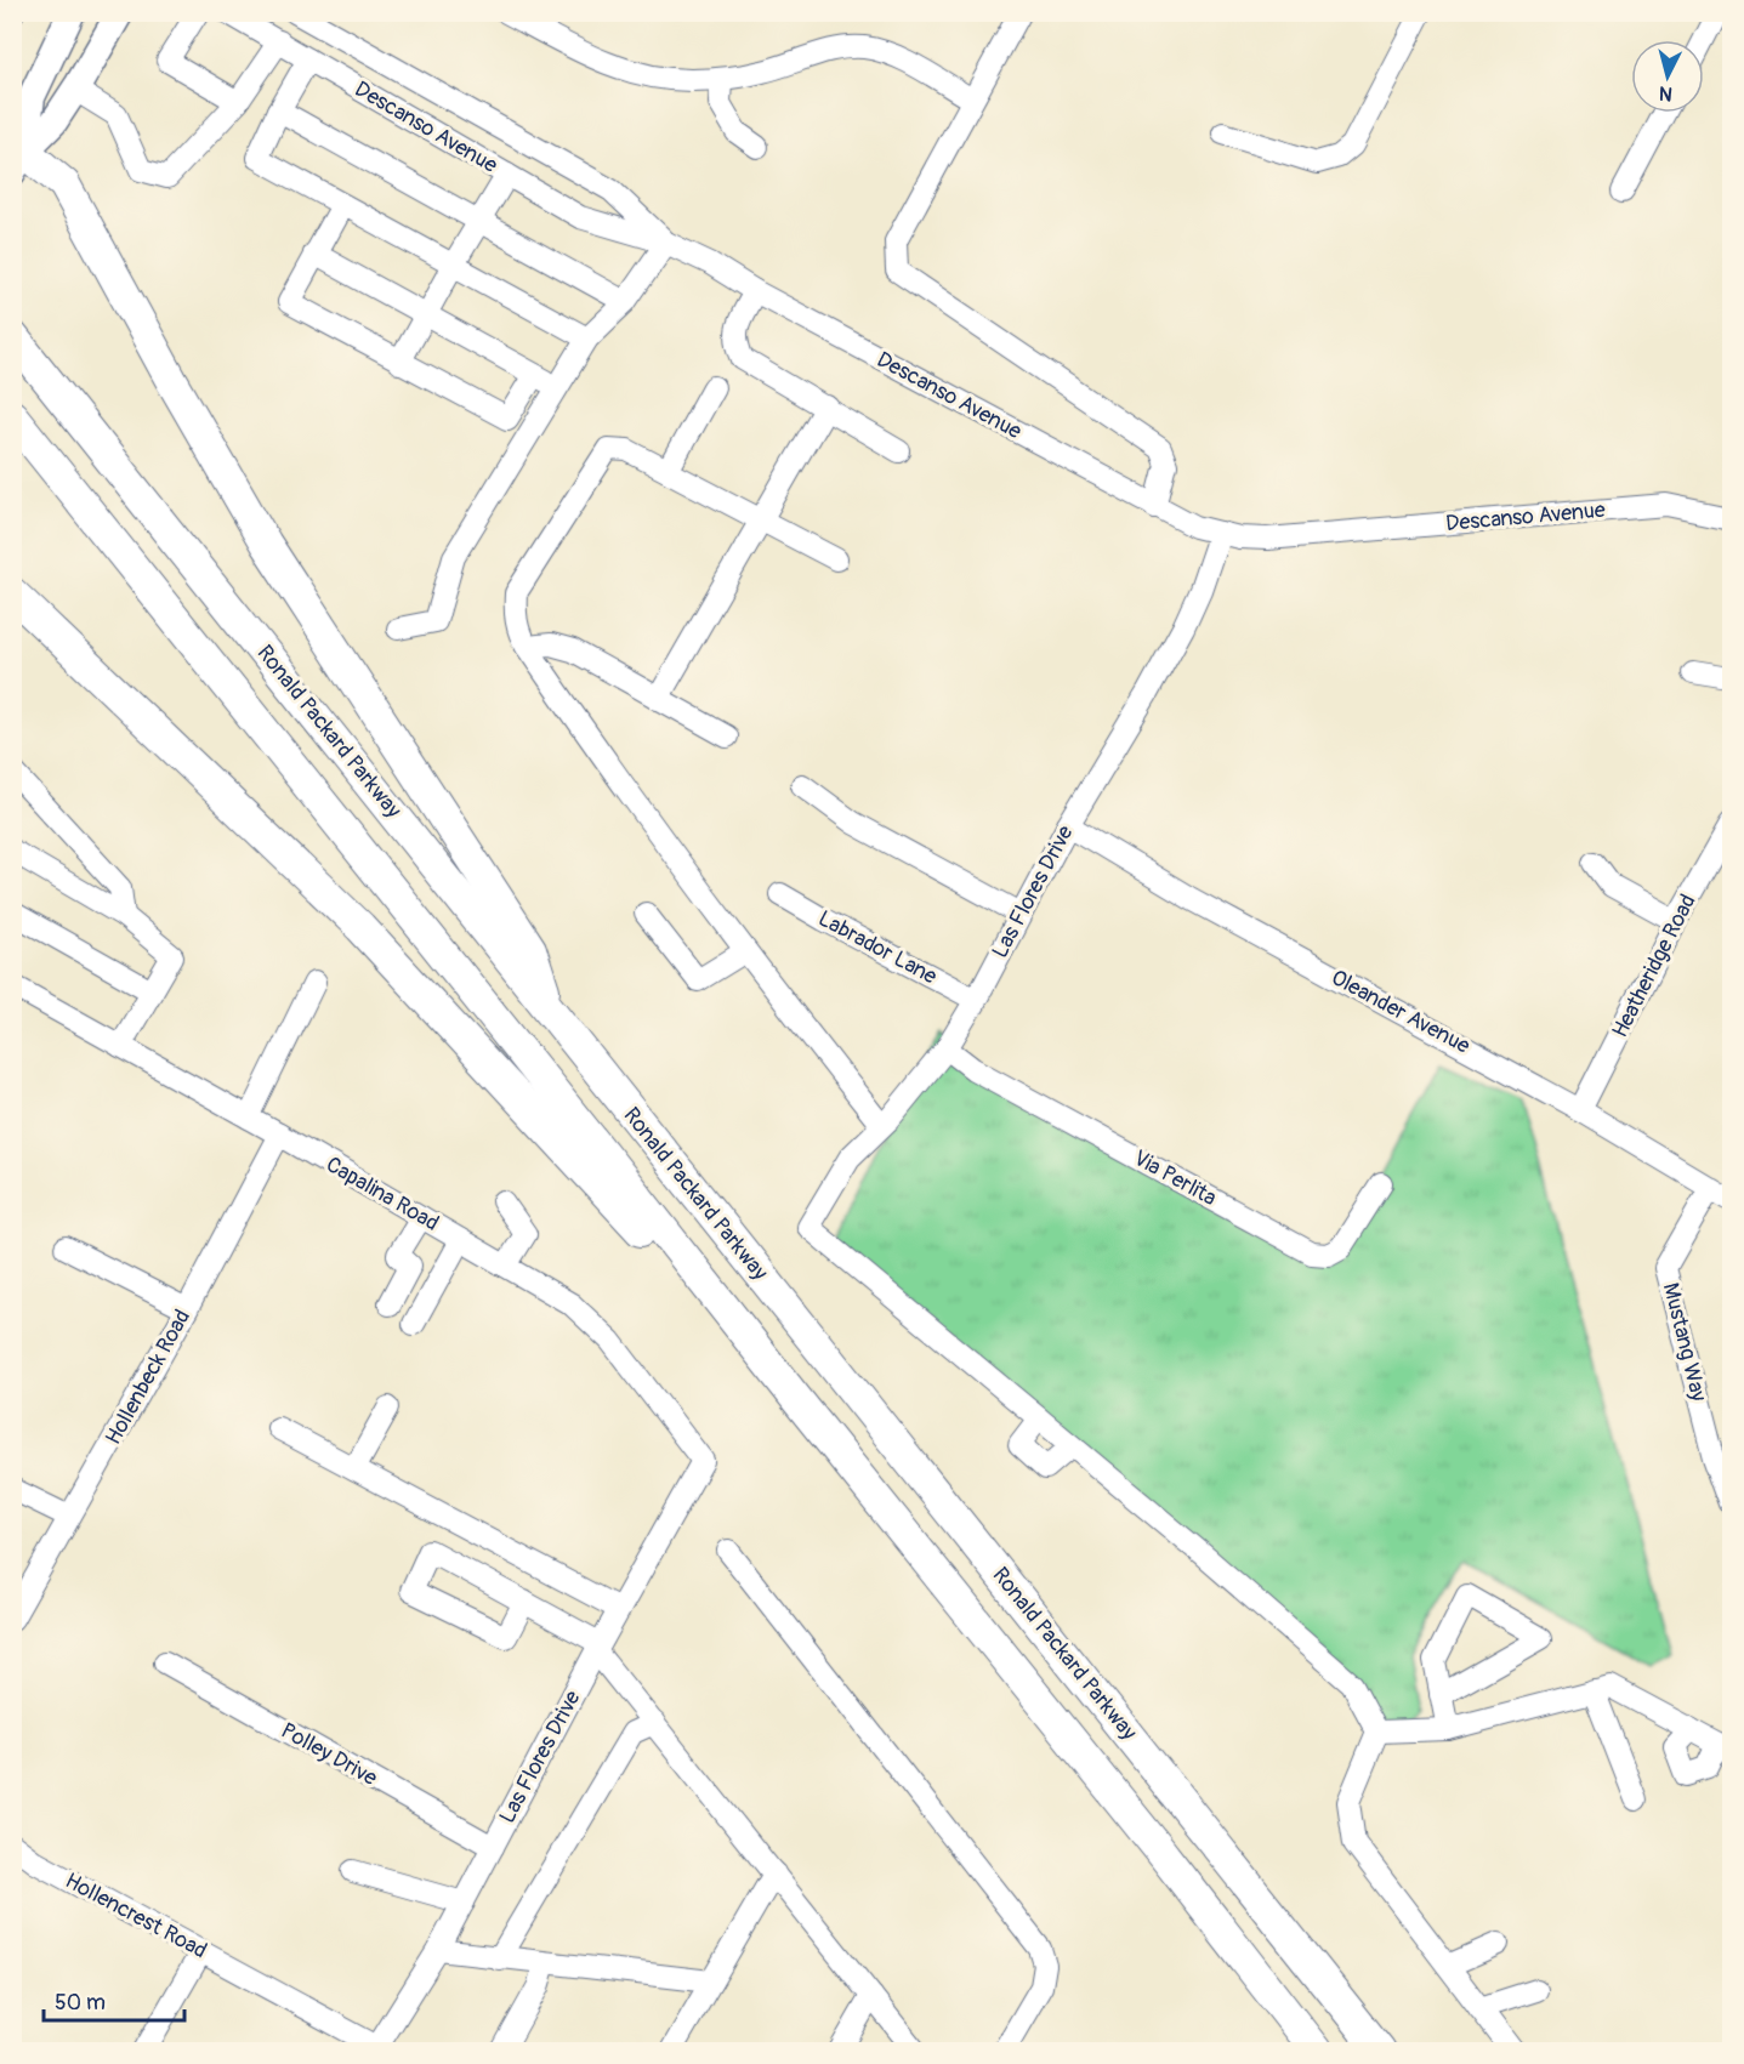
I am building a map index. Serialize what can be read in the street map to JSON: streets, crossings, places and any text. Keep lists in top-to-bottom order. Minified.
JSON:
{"streets":{"highway":["Ronald Packard Parkway"],"street":["Descanso Avenue","Las Flores Drive","Labrador Lane","Heatheridge Road","Oleander Avenue","Via Perlita","Capalina Road","Mustang Way","Hollenbeck Road","Polley Drive","Hollencrest Road"]},"crossings":[["Descanso Avenue","Las Flores Drive"],["Las Flores Drive","Labrador Lane"],["Las Flores Drive","Oleander Avenue"],["Las Flores Drive","Via Perlita"],["Las Flores Drive","Capalina Road"],["Las Flores Drive","Polley Drive"],["Las Flores Drive","Hollencrest Road"],["Heatheridge Road","Oleander Avenue"],["Oleander Avenue","Mustang Way"],["Capalina Road","Hollenbeck Road"]],"scale_bar":"50 m","north":"bottom"}
